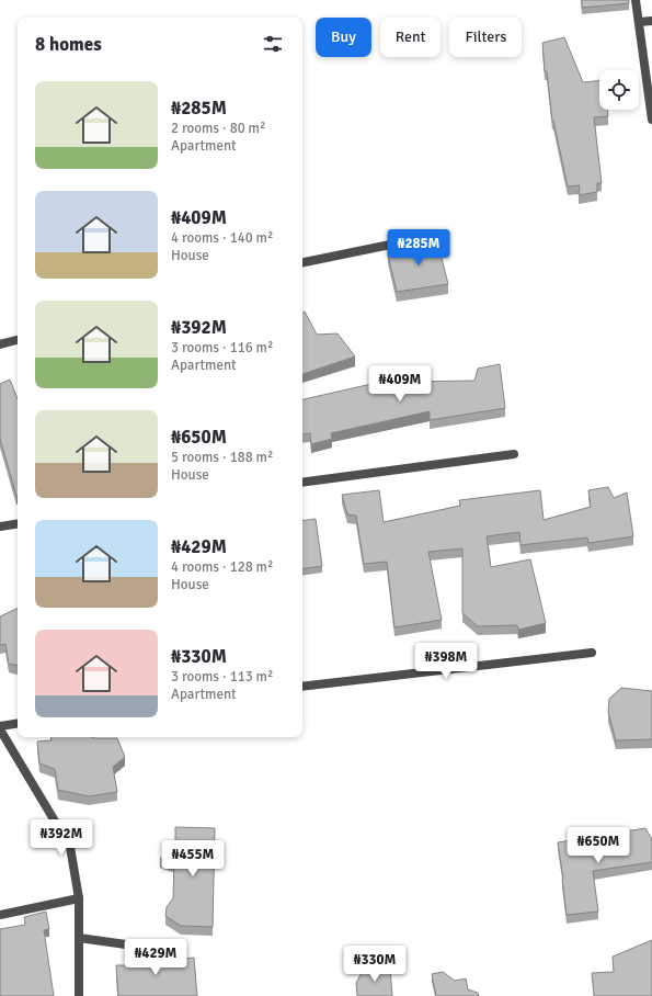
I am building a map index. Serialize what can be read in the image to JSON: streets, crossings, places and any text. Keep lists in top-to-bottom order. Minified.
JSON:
{"page":{"chip":["Buy","Rent","Filters"],"heading":"8 homes","list":[{"name":"₦285M","note":"2 rooms · 80 m² · Apartment"},{"name":"₦409M","note":"4 rooms · 140 m² · House"},{"name":"₦392M","note":"3 rooms · 116 m² · Apartment"},{"name":"₦650M","note":"5 rooms · 188 m² · House"},{"name":"₦429M","note":"4 rooms · 128 m² · House"},{"name":"₦330M","note":"3 rooms · 113 m² · Apartment"}],"price":["₦285M","₦409M","₦398M","₦392M","₦650M","₦455M","₦429M","₦330M"]}}
